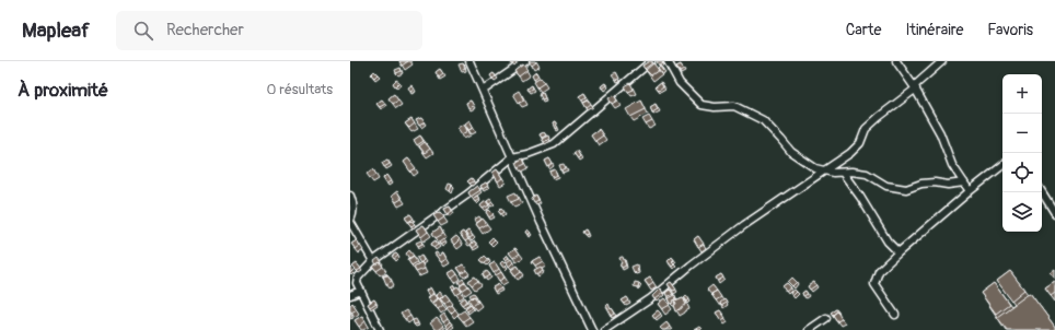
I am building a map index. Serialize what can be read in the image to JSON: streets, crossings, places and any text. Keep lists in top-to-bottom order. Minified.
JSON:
{"page":{"header":"Mapleaf","search":"Rechercher","nav":["Carte","Itinéraire","Favoris"],"heading":["À proximité","0 résultats"],"map_buttons":["+","−"]}}
